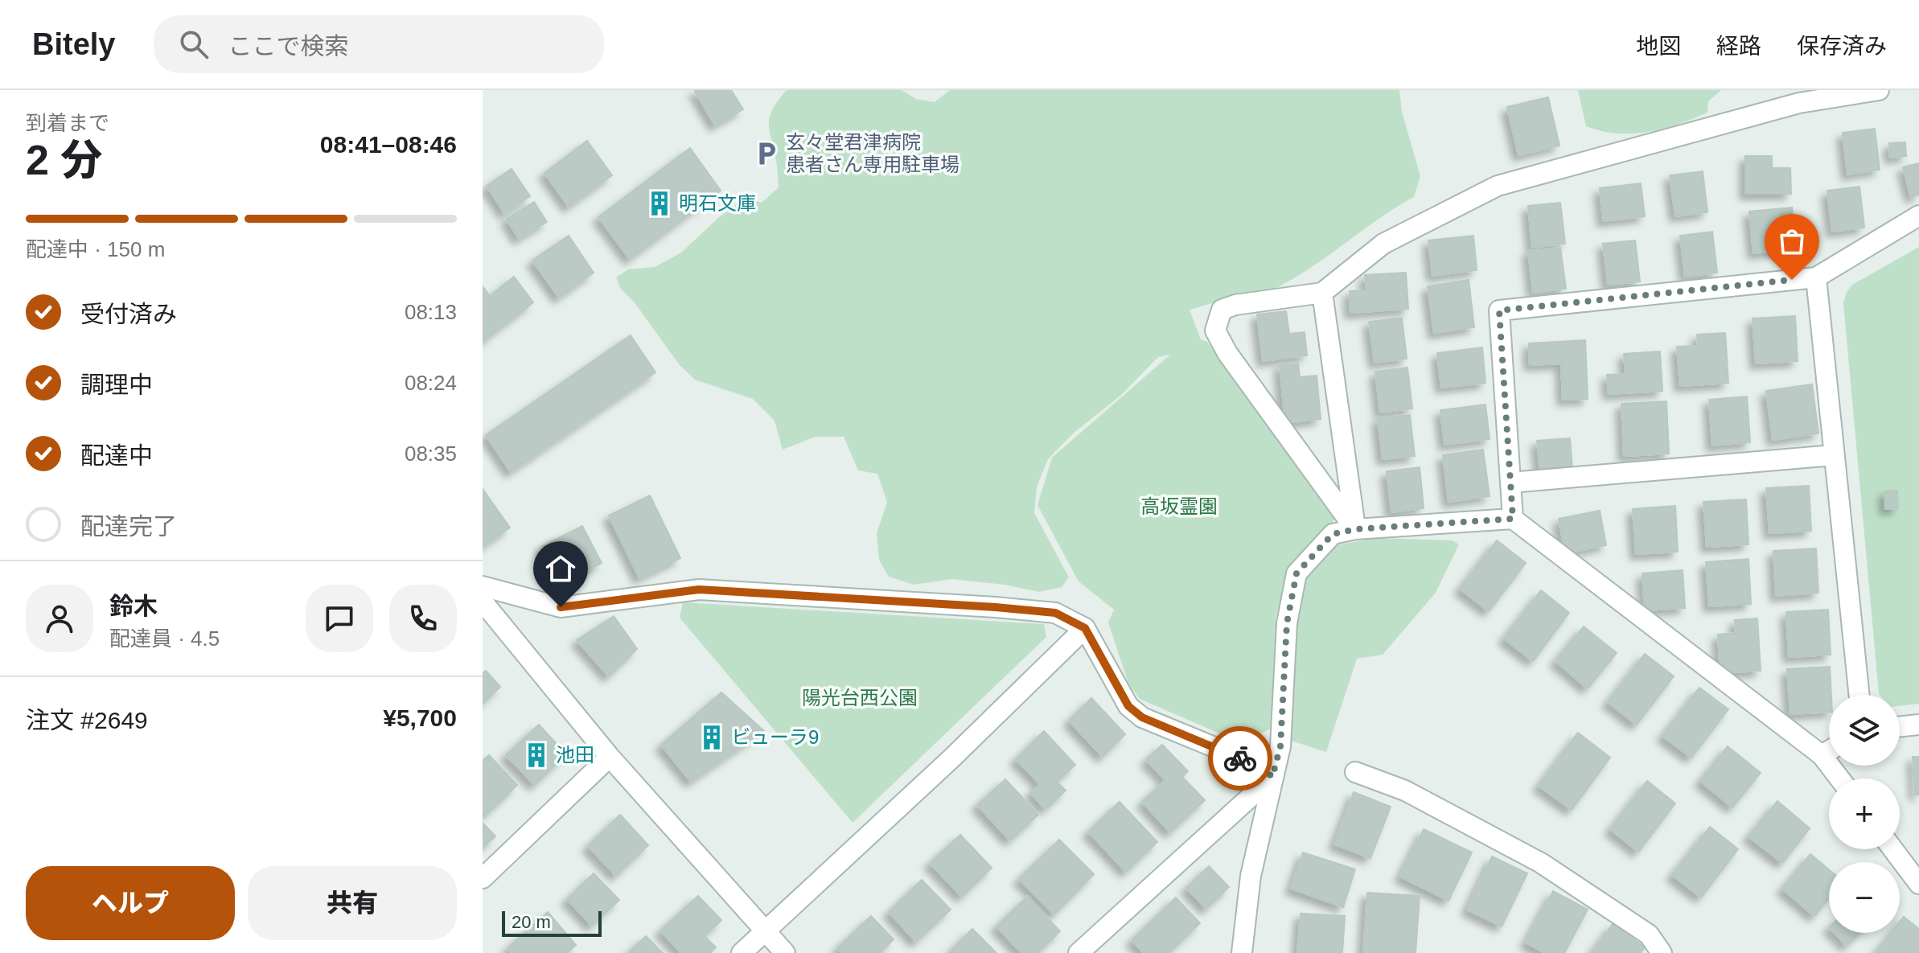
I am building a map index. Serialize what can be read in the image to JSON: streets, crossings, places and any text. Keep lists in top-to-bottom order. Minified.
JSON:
{"parks":["高坂霊園","陽光台西公園"],"places":{"parking":["玄々堂君津病院 患者さん専用駐車場"],"building":["明石文庫","ビューラ9","池田"]},"scale_bar":"20 m","page":{"header":"Bitely","search":"ここで検索","nav":["地図","経路","保存済み"],"heading":["2 分","到着まで","08:41–08:46"],"panel":["鈴木","配達員 · 4.5","注文 #2649","¥5,700"],"bar":"配達中 · 150 m","list":[["受付済み","08:13"],["調理中","08:24"],["配達中","08:35"],"配達完了"],"map_buttons":["+","−"],"buttons":["ヘルプ","共有"],"scale":"20 m"}}
